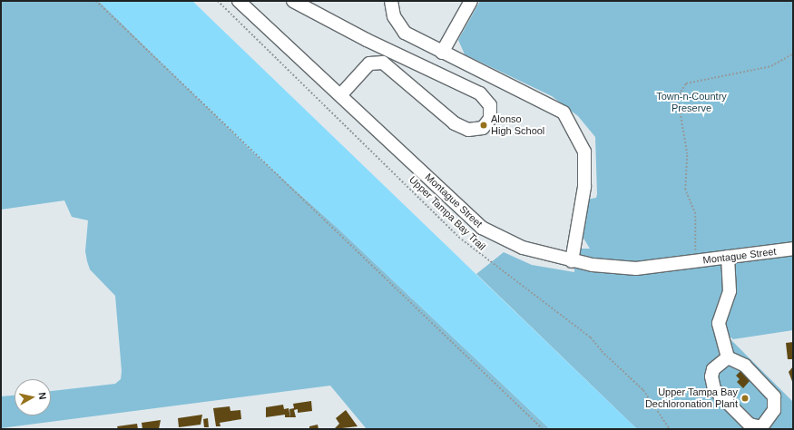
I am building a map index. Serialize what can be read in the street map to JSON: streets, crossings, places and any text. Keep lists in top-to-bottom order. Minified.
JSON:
{"streets":{"street":["Montague Street"],"path":["Upper Tampa Bay Trail"]},"parks":["Town-n-Country Preserve"],"places":["Alonso High School","Upper Tampa Bay Dechloronation Plant"],"north":"right"}
